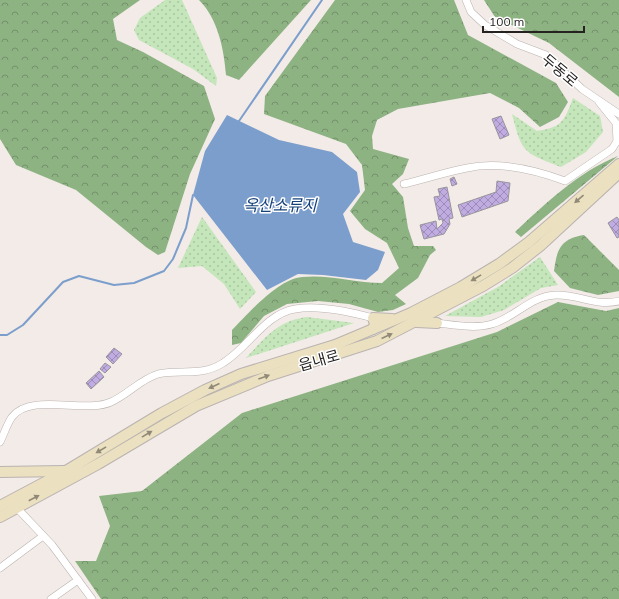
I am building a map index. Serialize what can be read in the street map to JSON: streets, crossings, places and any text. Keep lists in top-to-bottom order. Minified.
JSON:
{"streets":{"street":["두동로","읍내로"]},"water":["옥산소류지"],"scale_bar":"100 m"}
